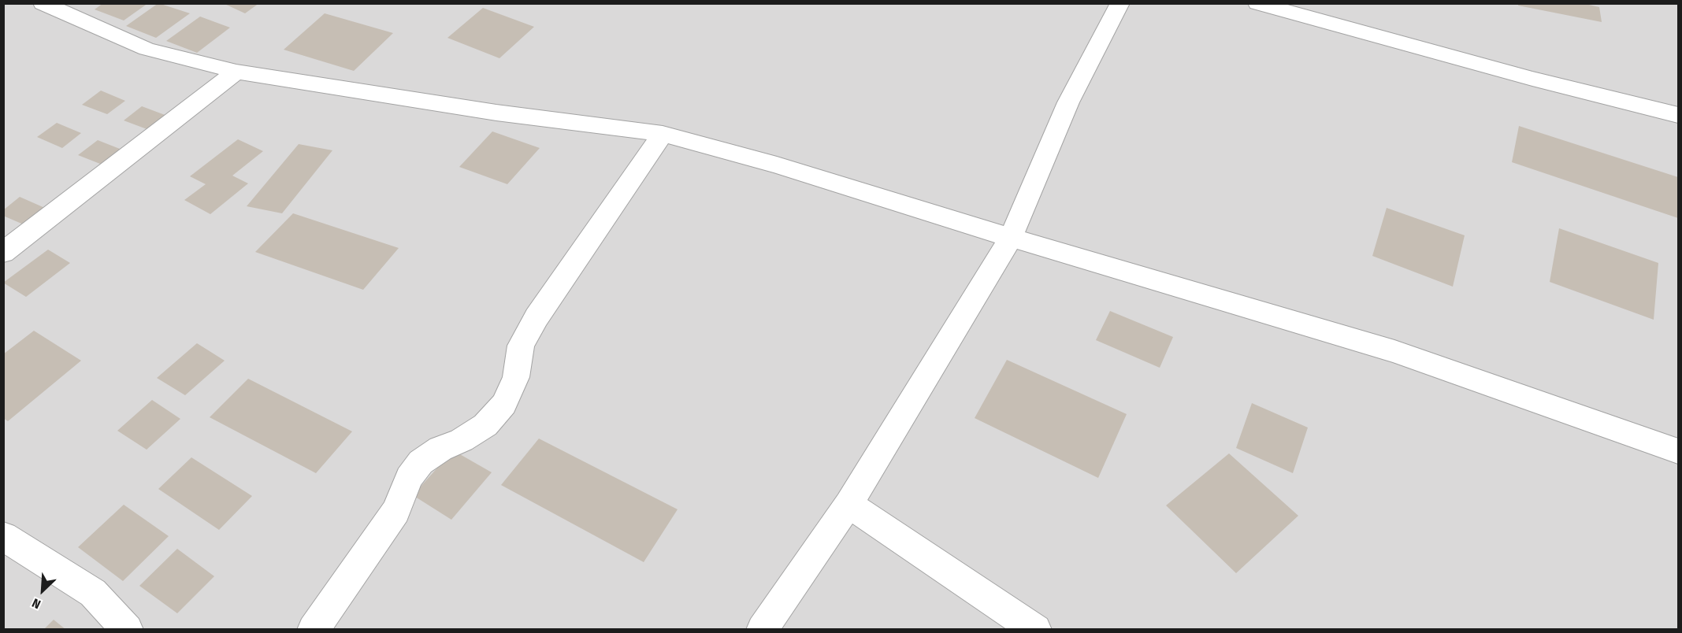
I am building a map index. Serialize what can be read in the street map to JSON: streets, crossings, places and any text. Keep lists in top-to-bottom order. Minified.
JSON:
{"north":"bottom left"}
